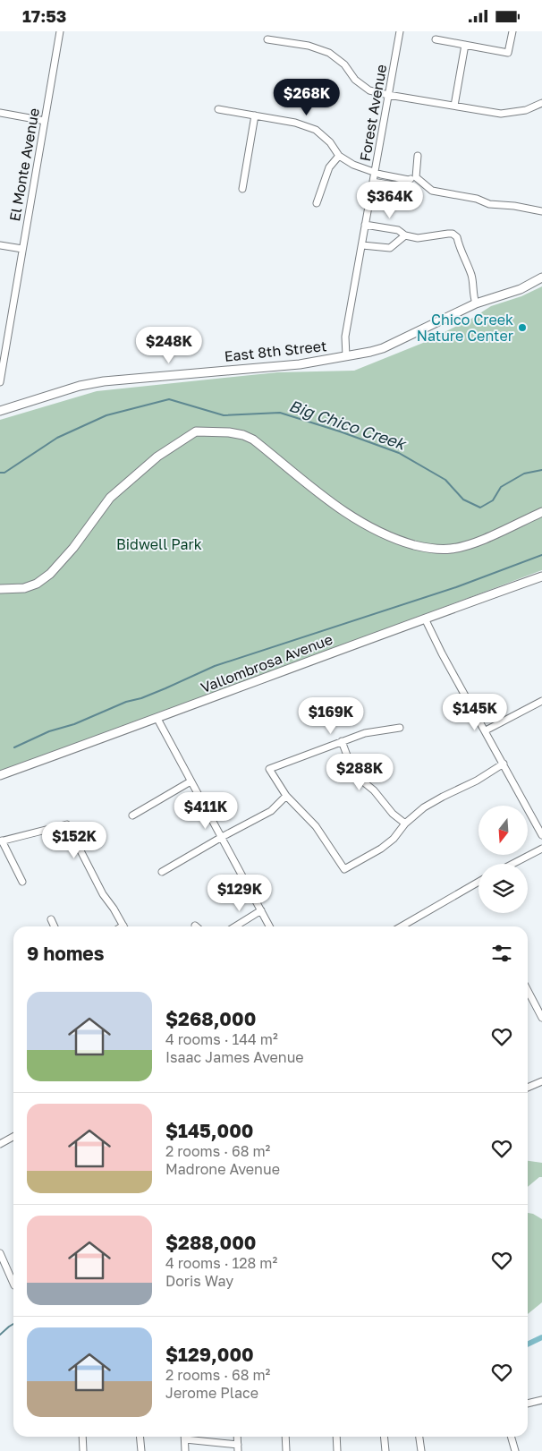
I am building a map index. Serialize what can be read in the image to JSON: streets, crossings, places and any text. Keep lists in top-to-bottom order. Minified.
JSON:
{"streets":{"street":["Forest Avenue","El Monte Avenue","East 8th Street","Vallombrosa Avenue"]},"crossings":[["Forest Avenue","East 8th Street"]],"water":["Big Chico Creek"],"parks":["Bidwell Park"],"places":["Chico Creek Nature Center"],"north":"bottom","page":{"status":"17:53","price":["$268K","$364K","$248K","$145K","$169K","$288K","$411K","$152K","$129K"],"heading":"9 homes","list":[{"name":"$268,000","note":"4 rooms · 144 m² · Isaac James Avenue"},{"name":"$145,000","note":"2 rooms · 68 m² · Madrone Avenue"},{"name":"$288,000","note":"4 rooms · 128 m² · Doris Way"},{"name":"$129,000","note":"2 rooms · 68 m² · Jerome Place"}]}}
